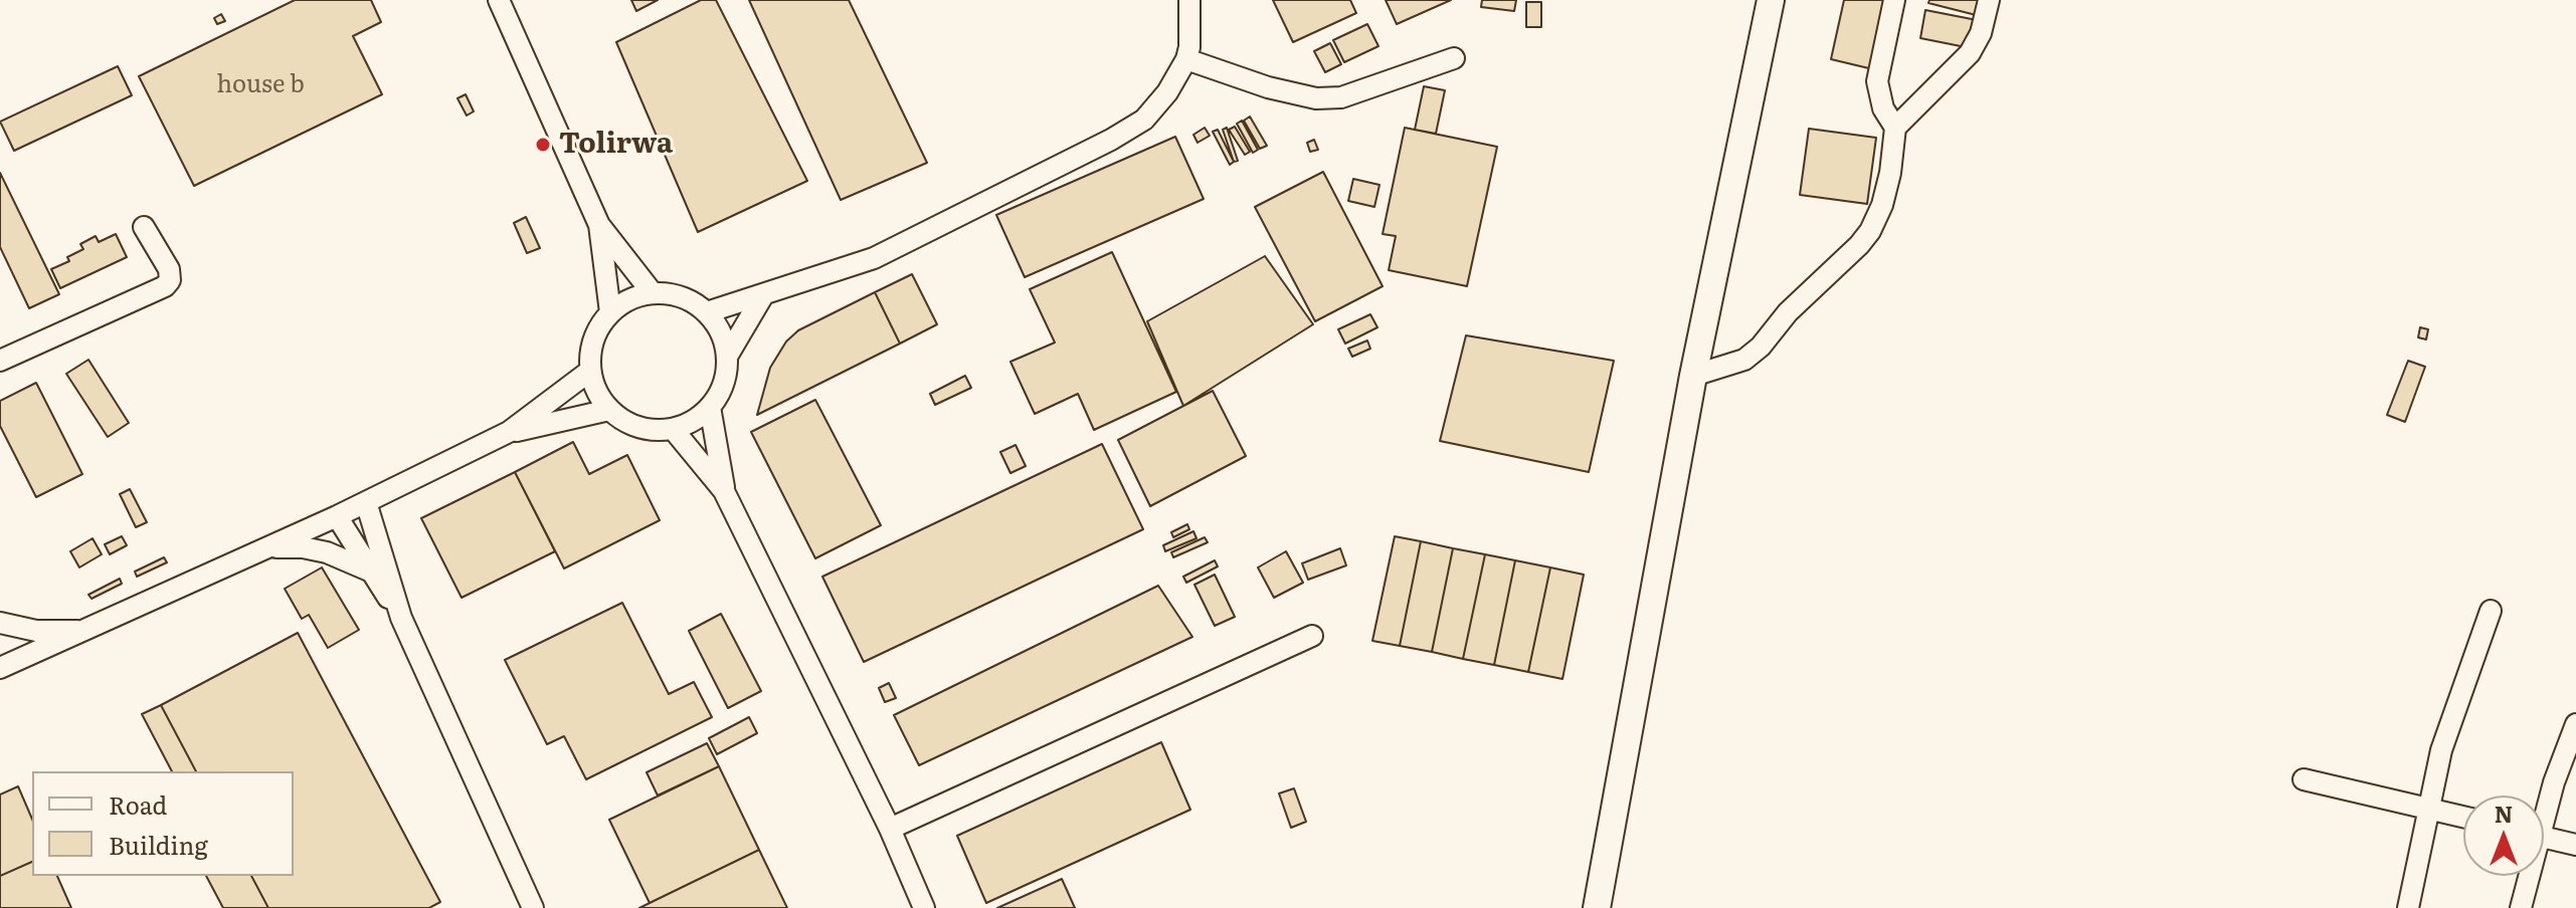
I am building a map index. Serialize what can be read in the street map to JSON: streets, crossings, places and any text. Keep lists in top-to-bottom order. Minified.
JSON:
{"places":["Tolirwa"],"house_numbers":["house b"],"legend":["Road","Building"],"north":"top"}
